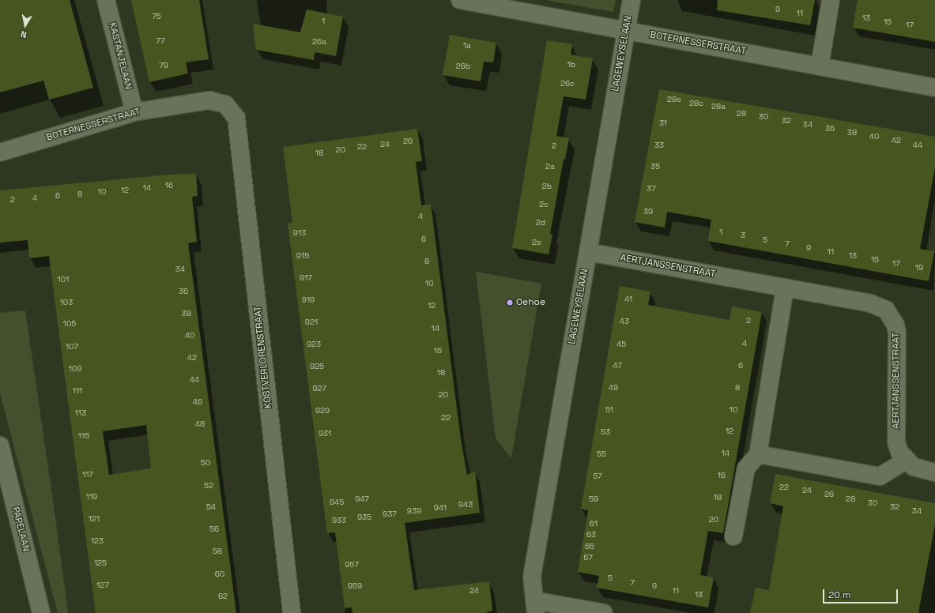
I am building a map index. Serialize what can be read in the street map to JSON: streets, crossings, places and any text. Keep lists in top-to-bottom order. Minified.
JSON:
{"streets":{"street":["BOTERNESSERSTRAAT","LAGEWEYSELAAN","KASTANJELAAN","AERTJANSSENSTRAAT","KOSTVERLORENSTRAAT","PAPELAAN"]},"crossings":[["BOTERNESSERSTRAAT","LAGEWEYSELAAN"],["BOTERNESSERSTRAAT","KASTANJELAAN"],["BOTERNESSERSTRAAT","KOSTVERLORENSTRAAT"],["LAGEWEYSELAAN","AERTJANSSENSTRAAT"]],"places":["Oehoe"],"house_numbers":["9","11","75","13","1","15","17","77","26a","1a","1b","79","26b","26c","28e","28c","28a","28","30","32","31","34","36","38","40","42","26","24","33","44","2","22","20","18","2a","35","16","2b","14","37","12","10","8","6","4","2","2c","39","4","2d","1","913","3","6","5","2e","7","9","11","915","13","15","8","17","19","34","917","101","10","36","41","919","103","12","38","2","43","921","105","14","40","4","923","45","107","16","42","47","6","925","109","18","44","49","8","927","111","20","46","51","10","929","113","22","48","12","53","931","115","14","55","50","117","16","57","52","22","24","26","119","18","947","59","28","945","30","943","54","32","941","939","34","937","935","121","20","933","61","56","63","123","65","58","67","125","957","60","5","7","127","959","9","24","11","13","62"],"scale_bar":"20 m","north":"bottom"}
